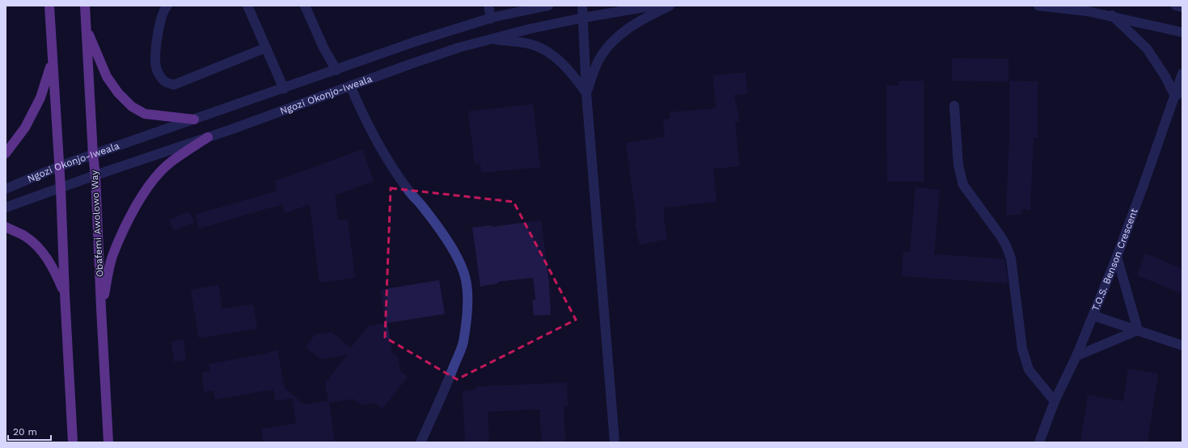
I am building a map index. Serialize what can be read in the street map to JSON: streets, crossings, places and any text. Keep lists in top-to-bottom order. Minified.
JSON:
{"streets":{"main road":["Obafemi Awolowo Way"],"street":["Ngozi Okonjo-Iweala","T.O.S. Benson Crescent"]},"crossings":[["Ngozi Okonjo-Iweala","Obafemi Awolowo Way"]],"scale_bar":"20 m"}
